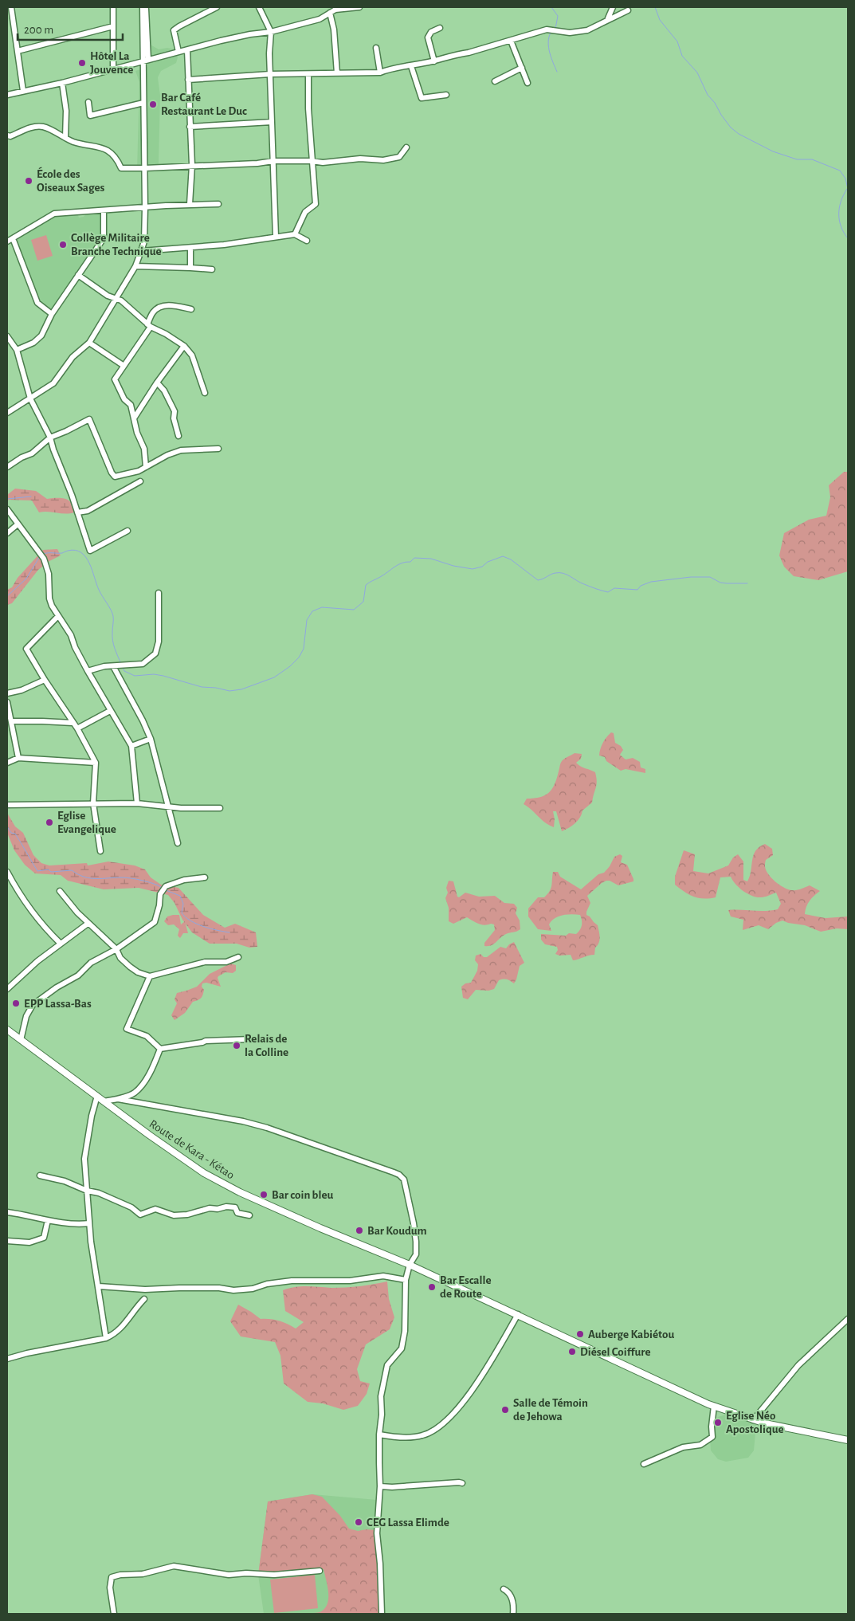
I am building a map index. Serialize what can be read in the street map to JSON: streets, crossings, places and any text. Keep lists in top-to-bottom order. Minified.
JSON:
{"streets":{"main road":["Route de Kara - Kétao"]},"places":["Hôtel La Jouvence","Bar Café Restaurant Le Duc","École des Oiseaux Sages","Collège Militaire Branche Technique","Eglise Evangelique","EPP Lassa-Bas","Relais de la Colline","Bar coin bleu","Bar Koudum","Bar Escalle de Route","Auberge Kabiétou","Diésel Coiffure","Salle de Témoin de Jehowa","Eglise Néo Apostolique","CEG Lassa Elimde"],"scale_bar":"200 m"}
